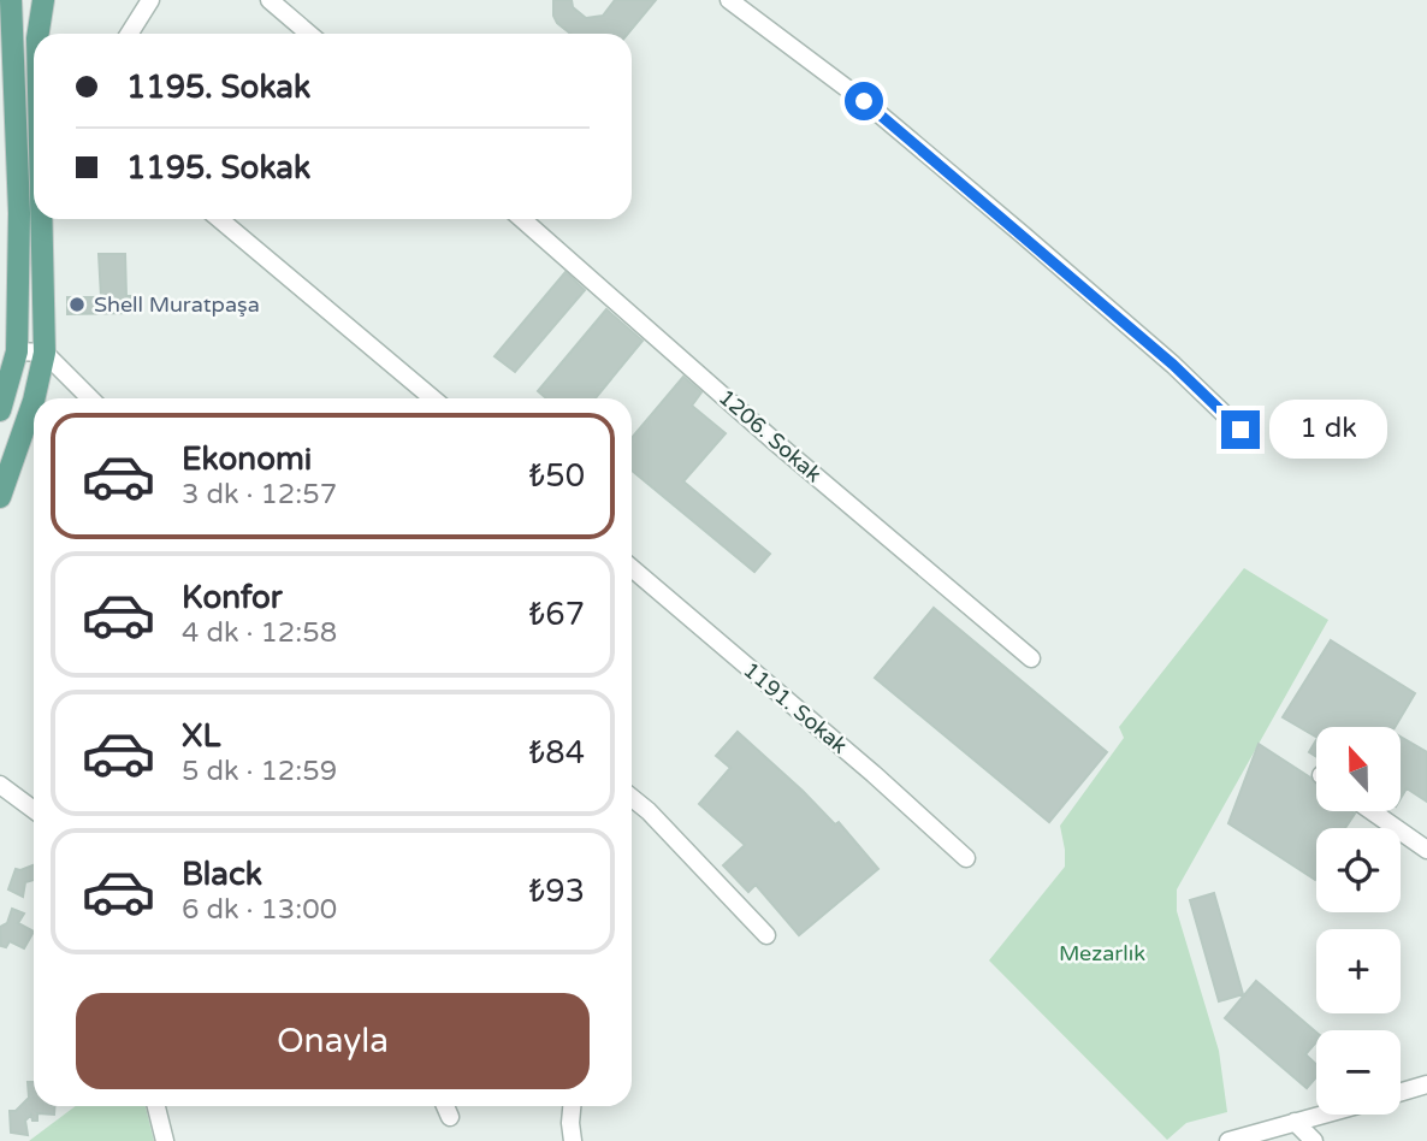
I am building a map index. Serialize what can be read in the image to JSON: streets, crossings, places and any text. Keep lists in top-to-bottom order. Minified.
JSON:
{"streets":{"street":["1206. Sokak","1191. Sokak"]},"parks":["Mezarlık"],"places":["Shell Muratpaşa"],"north":"top","page":{"banner":["1195. Sokak","1195. Sokak"],"bubble":"1 dk","list":[{"name":"Ekonomi","note":"3 dk · 12:57","value":"₺50"},{"name":"Konfor","note":"4 dk · 12:58","value":"₺67"},{"name":"XL","note":"5 dk · 12:59","value":"₺84"},{"name":"Black","note":"6 dk · 13:00","value":"₺93"}],"map_buttons":["+","−"],"buttons":"Onayla"}}
